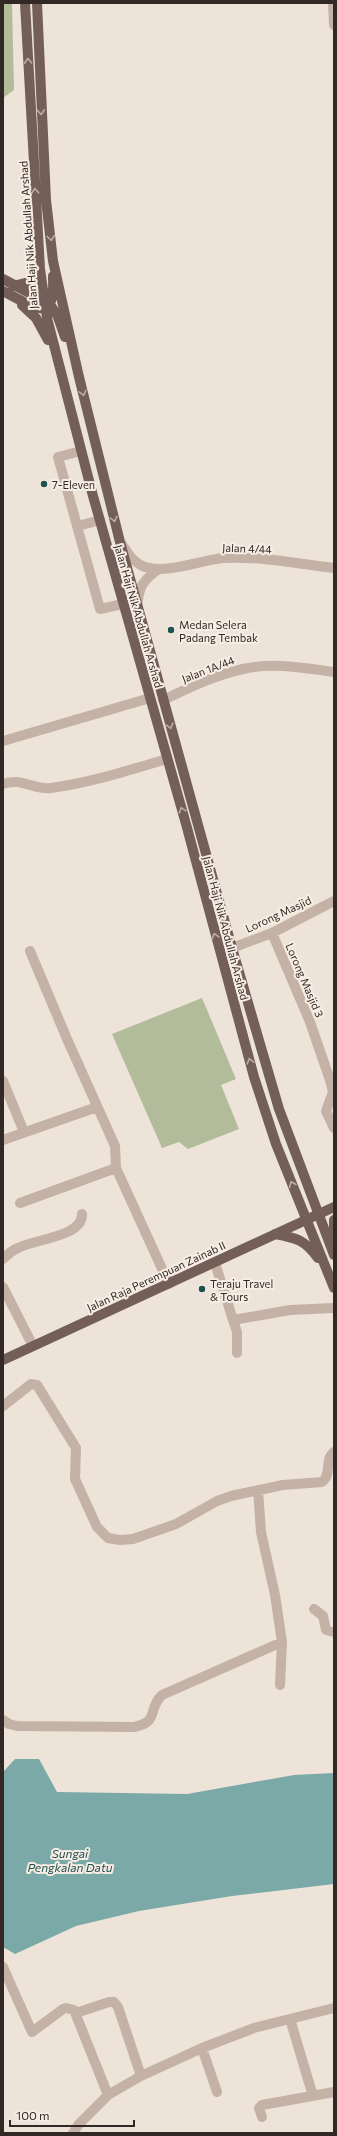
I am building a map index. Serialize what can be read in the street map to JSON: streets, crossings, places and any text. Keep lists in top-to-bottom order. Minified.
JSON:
{"streets":{"main road":["Jalan Haji Nik Abdullah Arshad","Jalan Raja Perempuan Zainab II"],"street":["Jalan 4/44","Jalan 1A/44","Lorong Masjid","Lorong Masjid 3"]},"crossings":[["Jalan Haji Nik Abdullah Arshad","Jalan 1A/44"],["Jalan Haji Nik Abdullah Arshad","Lorong Masjid"],["Jalan Haji Nik Abdullah Arshad","Jalan Raja Perempuan Zainab II"],["Lorong Masjid","Lorong Masjid 3"]],"water":["Sungai Pengkalan Datu"],"places":["7-Eleven","Medan Selera Padang Tembak","Teraju Travel & Tours"],"scale_bar":"100 m"}
